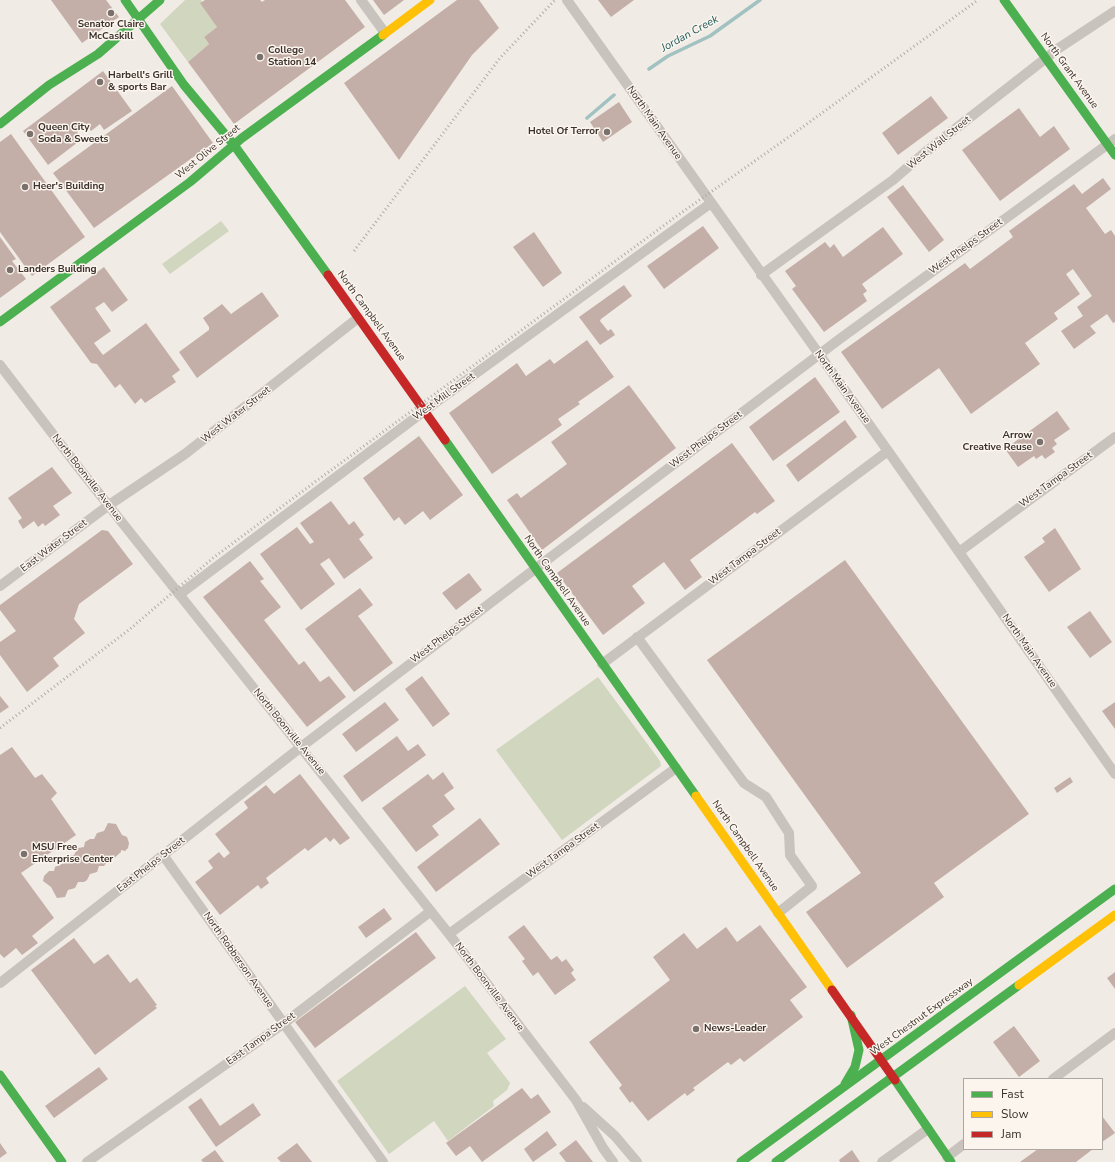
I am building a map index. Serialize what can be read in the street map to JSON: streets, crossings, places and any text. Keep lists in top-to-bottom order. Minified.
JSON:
{"streets":{"main road":["North Grant Avenue","West Olive Street","North Campbell Avenue","West Chestnut Expressway"],"street":["North Main Avenue","West Wall Street","West Phelps Street","West Mill Street","West Water Street","North Boonville Avenue","West Tampa Street","East Water Street","East Phelps Street","North Robberson Avenue","East Tampa Street"]},"crossings":[["North Main Avenue","West Wall Street"],["North Main Avenue","West Phelps Street"],["North Main Avenue","West Mill Street"],["North Main Avenue","West Tampa Street"],["West Olive Street","North Campbell Avenue"],["West Phelps Street","North Campbell Avenue"],["West Phelps Street","North Boonville Avenue"],["West Phelps Street","East Phelps Street"],["North Campbell Avenue","West Mill Street"],["North Campbell Avenue","West Water Street"],["North Campbell Avenue","West Tampa Street"],["North Campbell Avenue","West Chestnut Expressway"],["West Mill Street","North Boonville Avenue"],["West Water Street","North Boonville Avenue"],["West Water Street","East Water Street"],["North Boonville Avenue","West Tampa Street"],["North Boonville Avenue","East Water Street"],["North Boonville Avenue","East Phelps Street"],["North Boonville Avenue","East Tampa Street"],["East Phelps Street","North Robberson Avenue"],["North Robberson Avenue","East Tampa Street"]],"water":["Jordan Creek"],"places":["Senator Claire McCaskill","College Station 14","Harbell's Grill & sports Bar","Hotel Of Terror","Queen City Soda & Sweets","Heer's Building","Landers Building","Arrow Creative Reuse","MSU Free Enterprise Center","News-Leader"],"legend":["Fast","Slow","Jam"]}
